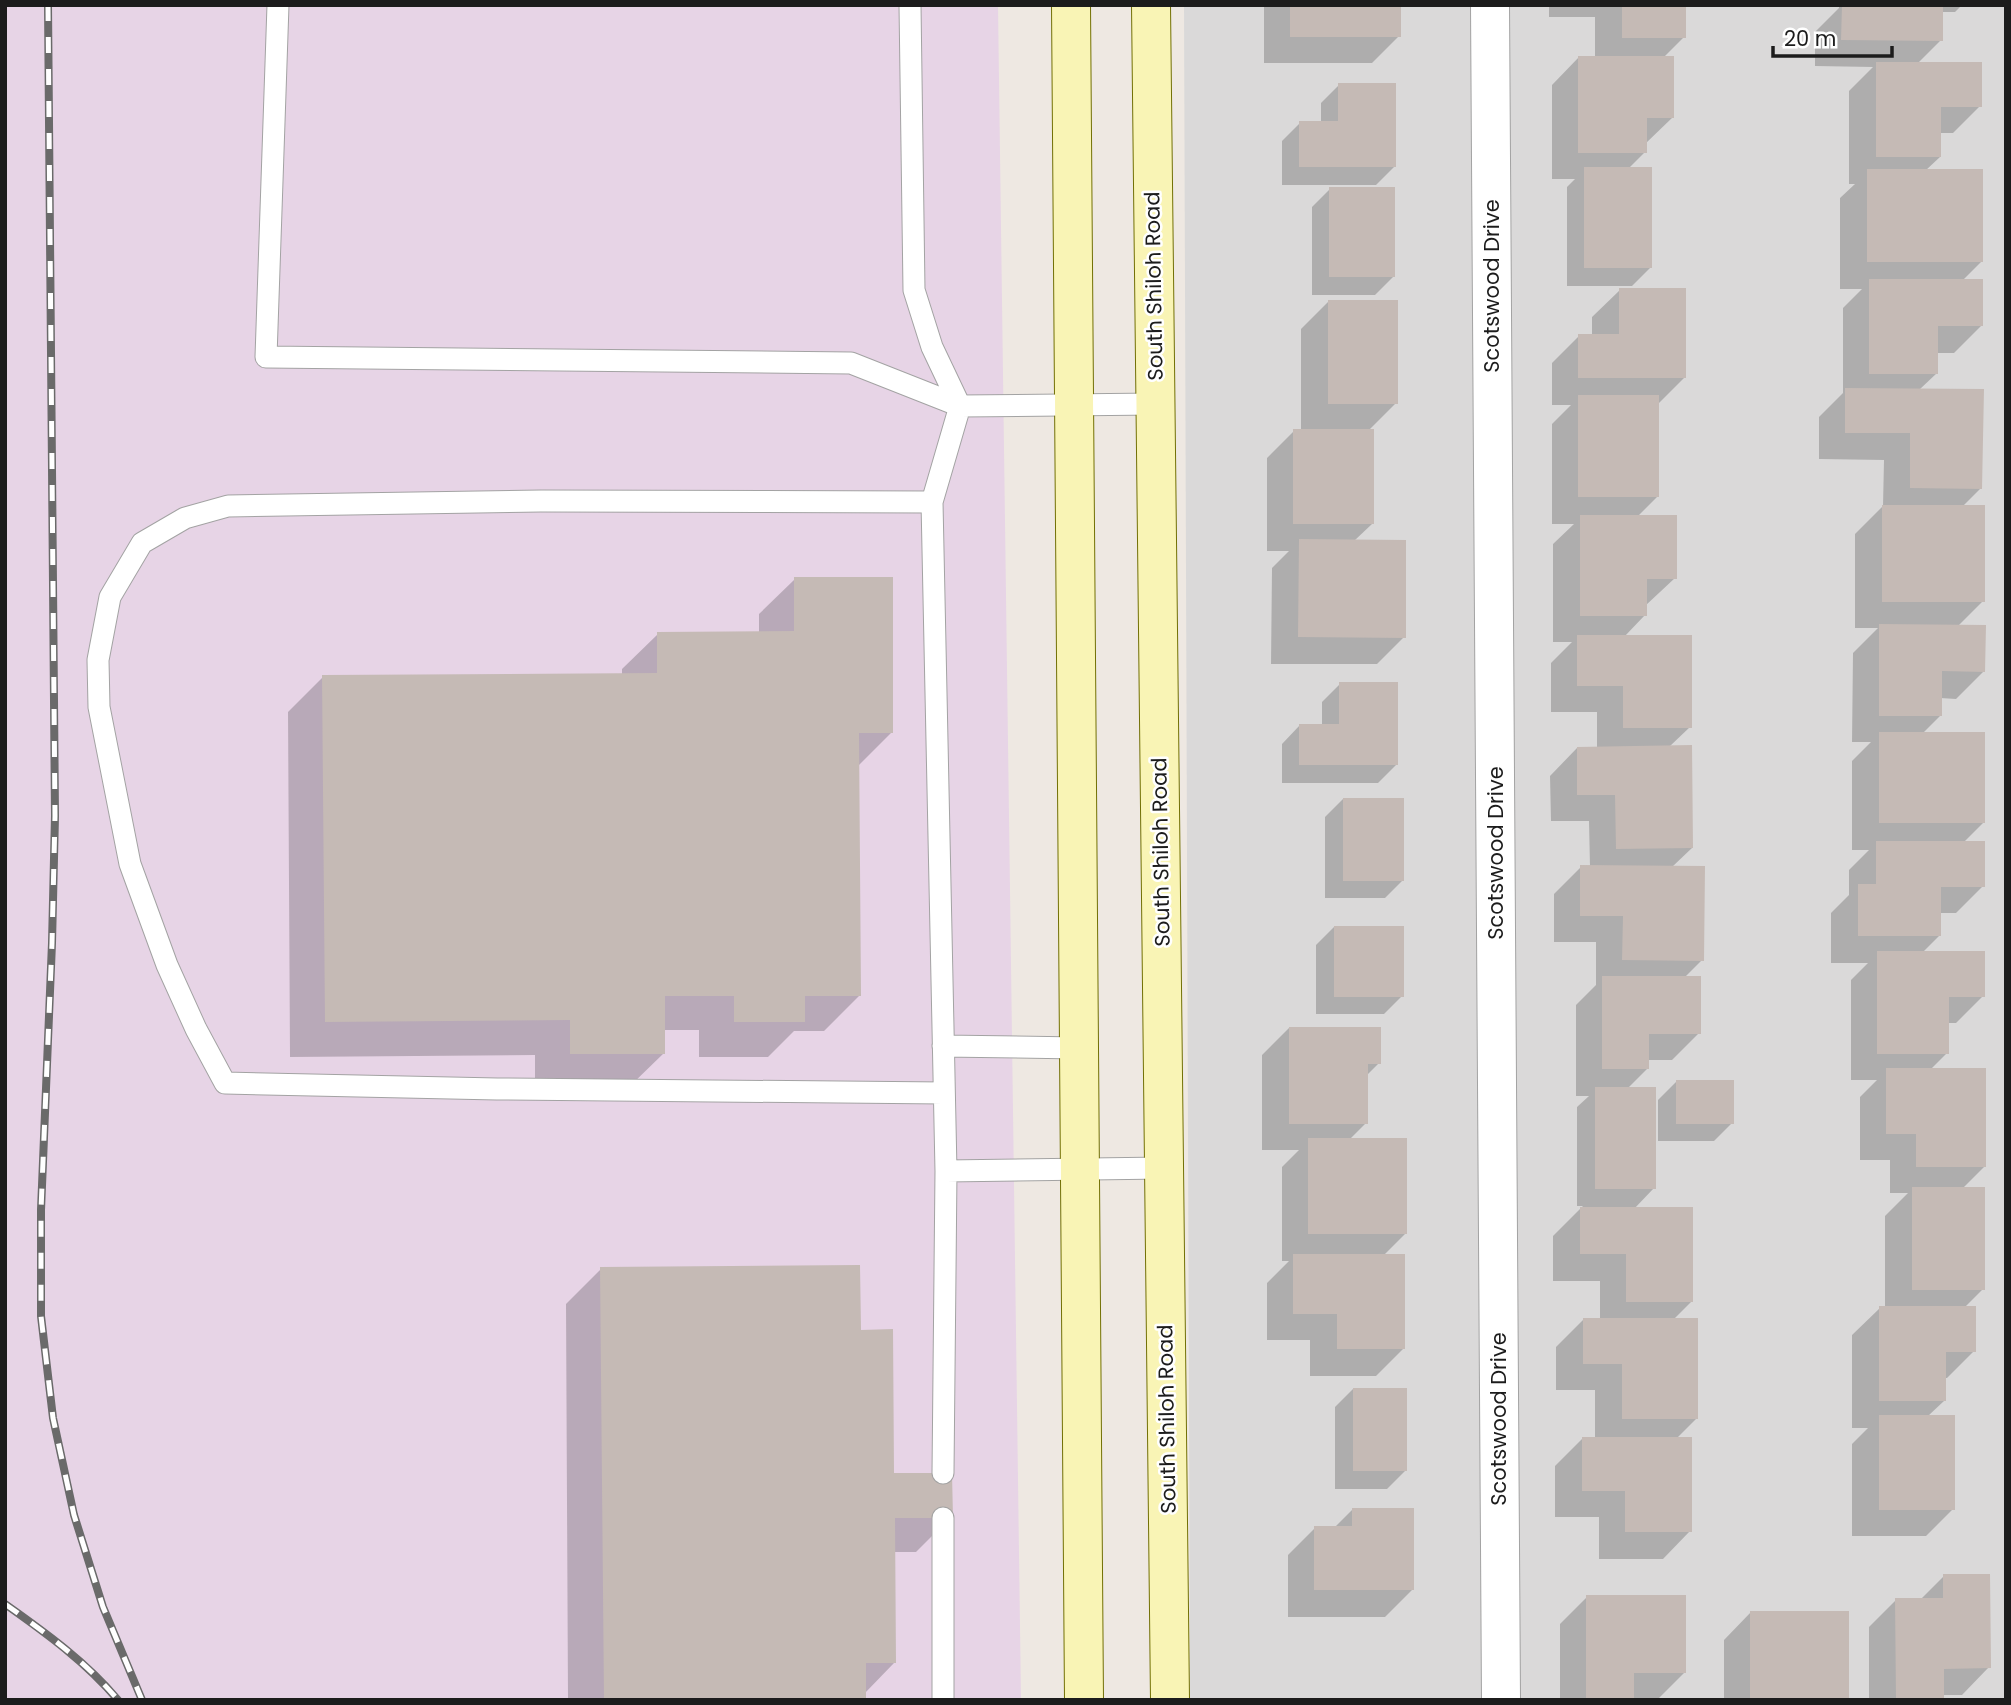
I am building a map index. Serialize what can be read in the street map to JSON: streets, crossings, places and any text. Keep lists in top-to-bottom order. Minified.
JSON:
{"streets":{"main road":["South Shiloh Road"],"street":["Scotswood Drive"]},"scale_bar":"20 m"}
